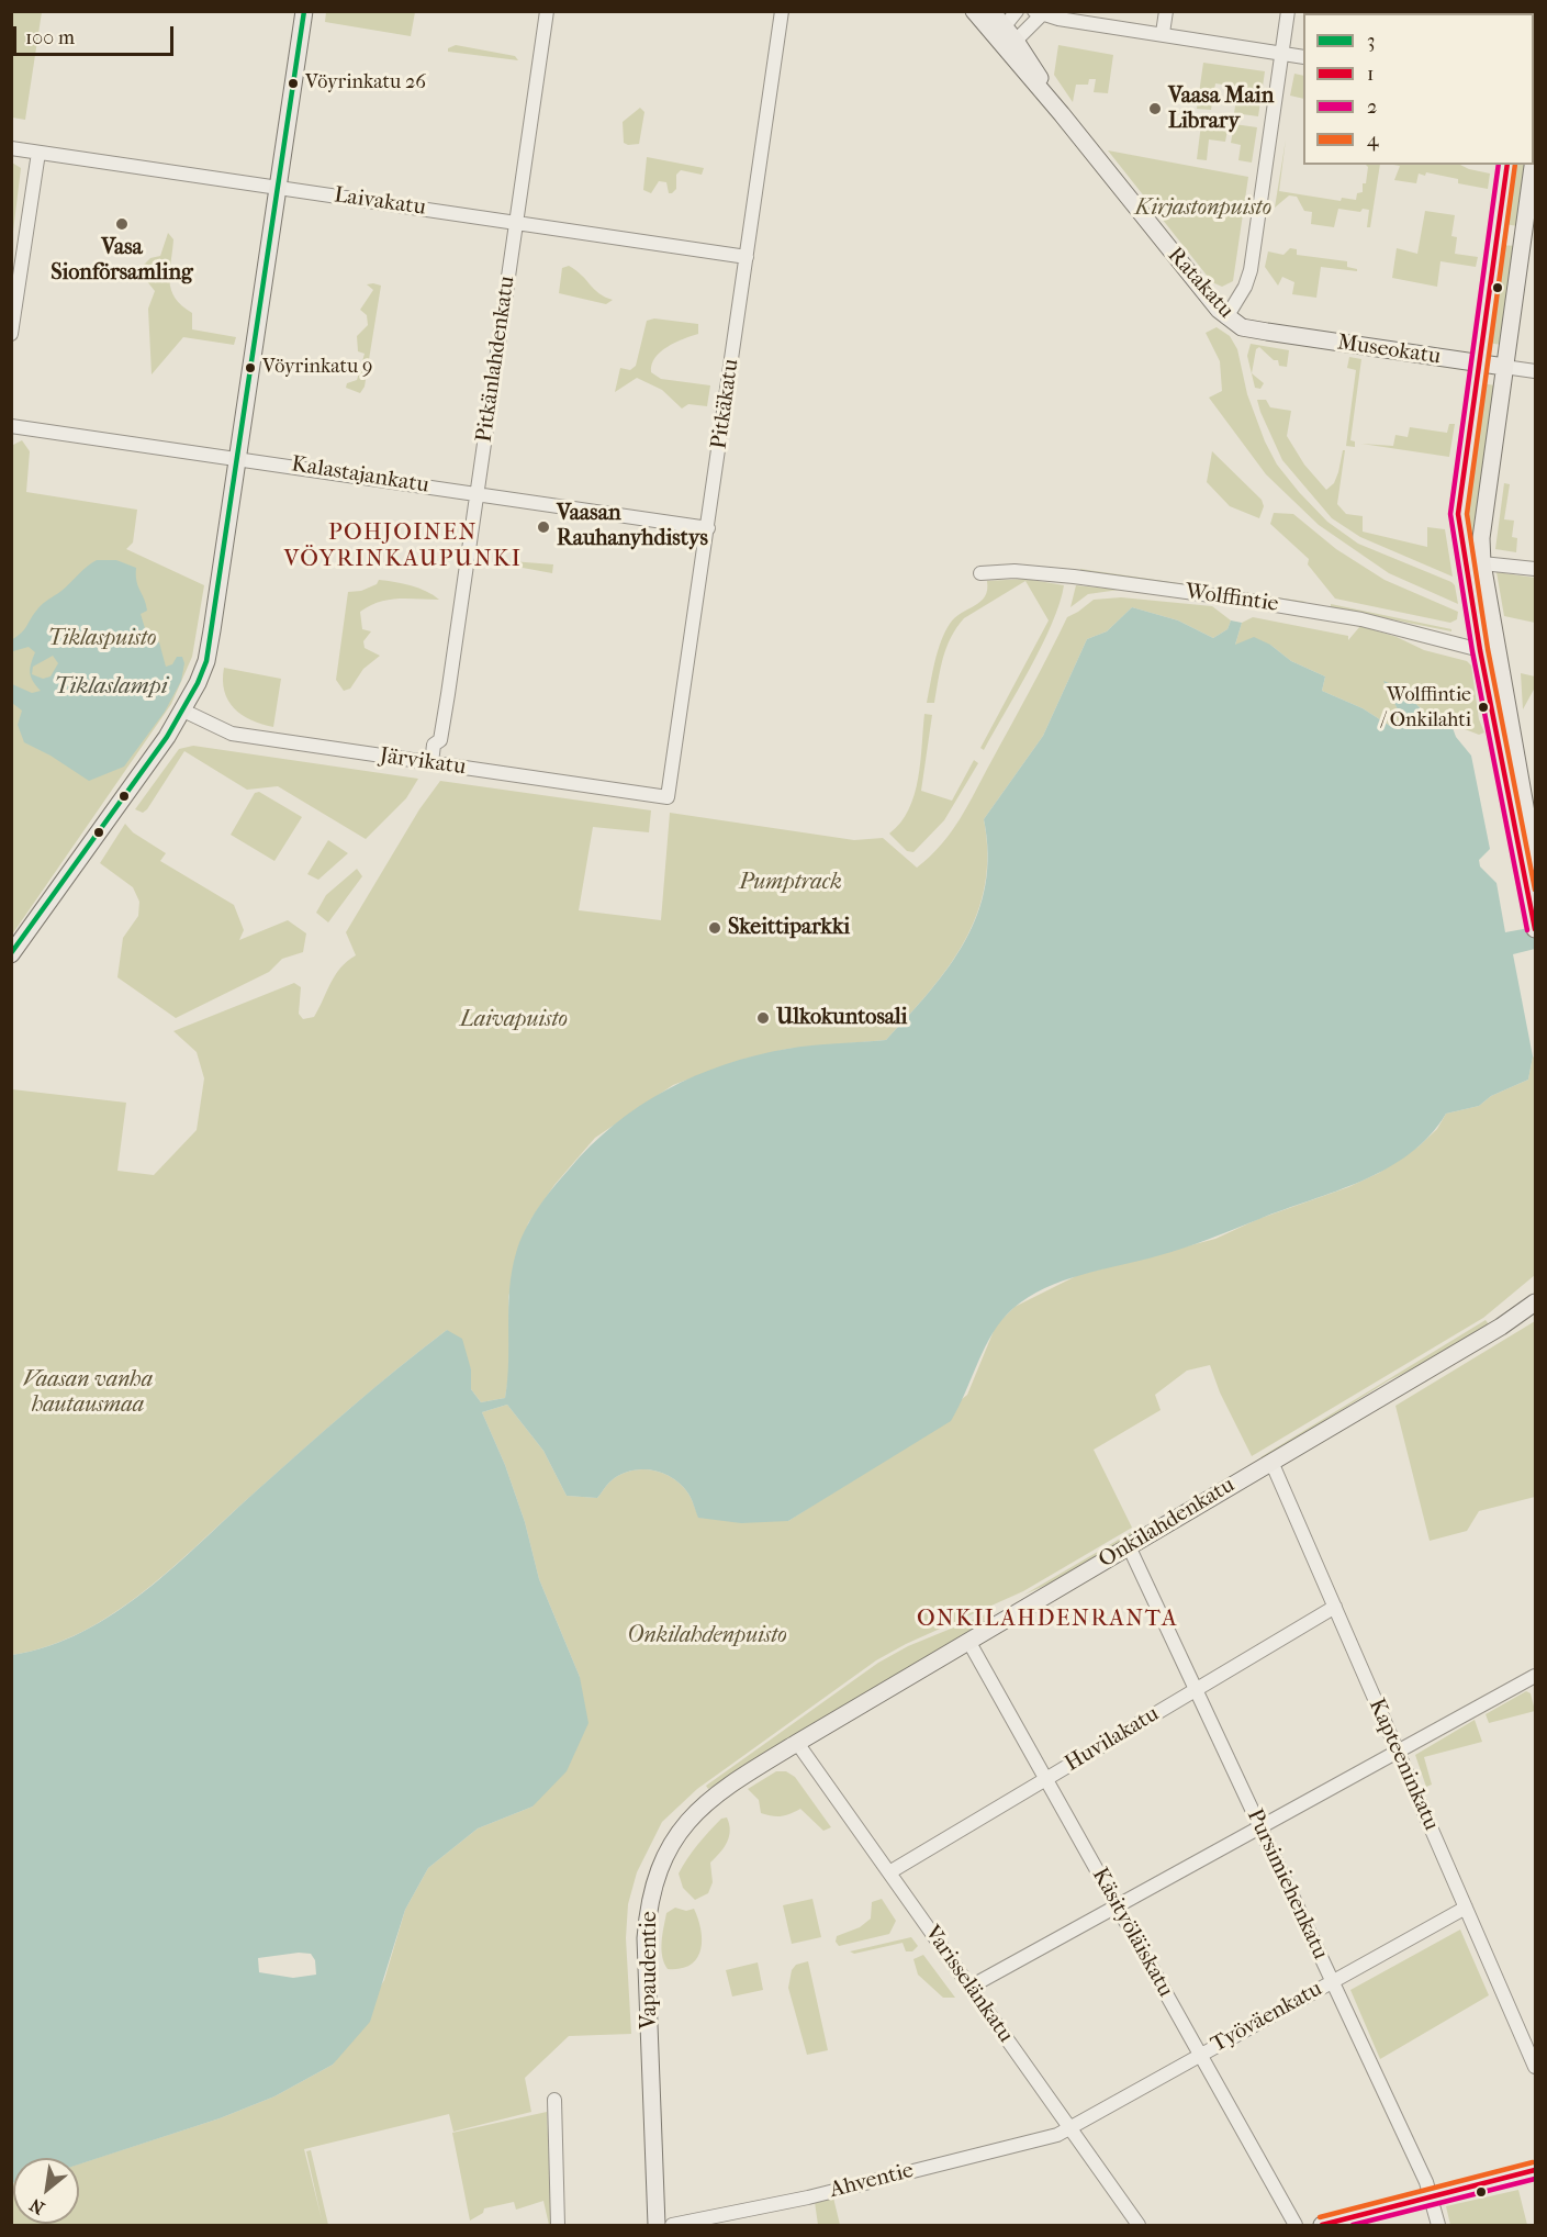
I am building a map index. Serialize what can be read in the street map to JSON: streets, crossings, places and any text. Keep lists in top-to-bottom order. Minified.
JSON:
{"streets":{"main road":["Ratakatu","Museokatu","Onkilahdenkatu","Vapaudentie"],"street":["Laivakatu","Pitkänlahdenkatu","Pitkäkatu","Kalastajankatu","Wolffintie","Järvikatu","Huvilakatu","Kapteeninkatu","Pursimiehenkatu","Käsityöläiskatu","Varisselänkatu","Työväenkatu","Ahventie"]},"crossings":[["Laivakatu","Pitkänlahdenkatu"],["Laivakatu","Pitkäkatu"],["Ratakatu","Museokatu"],["Pitkänlahdenkatu","Kalastajankatu"],["Pitkänlahdenkatu","Järvikatu"],["Pitkäkatu","Kalastajankatu"],["Pitkäkatu","Järvikatu"],["Onkilahdenkatu","Kapteeninkatu"],["Onkilahdenkatu","Pursimiehenkatu"],["Onkilahdenkatu","Käsityöläiskatu"],["Onkilahdenkatu","Vapaudentie"],["Onkilahdenkatu","Varisselänkatu"],["Huvilakatu","Kapteeninkatu"],["Huvilakatu","Pursimiehenkatu"],["Huvilakatu","Käsityöläiskatu"],["Huvilakatu","Varisselänkatu"],["Kapteeninkatu","Työväenkatu"],["Pursimiehenkatu","Työväenkatu"],["Käsityöläiskatu","Työväenkatu"],["Vapaudentie","Varisselänkatu"],["Varisselänkatu","Työväenkatu"],["Varisselänkatu","Ahventie"],["Työväenkatu","Ahventie"]],"districts":["POHJOINEN VÖYRINKAUPUNKI","ONKILAHDENRANTA"],"water":["Tiklaslampi"],"parks":["Kirjastonpuisto","Tiklaspuisto","Pumptrack","Laivapuisto","Vaasan vanha hautausmaa","Onkilahdenpuisto"],"places":["Vöyrinkatu 26","Vaasa Main Library","Vasa Sionförsamling","Vöyrinkatu 9","Vaasan Rauhanyhdistys","Wolffintie / Onkilahti","Skeittiparkki","Ulkokuntosali"],"lines":["transit line 3","transit line 1","transit line 2","transit line 4"],"legend":["3","1","2","4"],"scale_bar":"100 m","north":"bottom left"}
